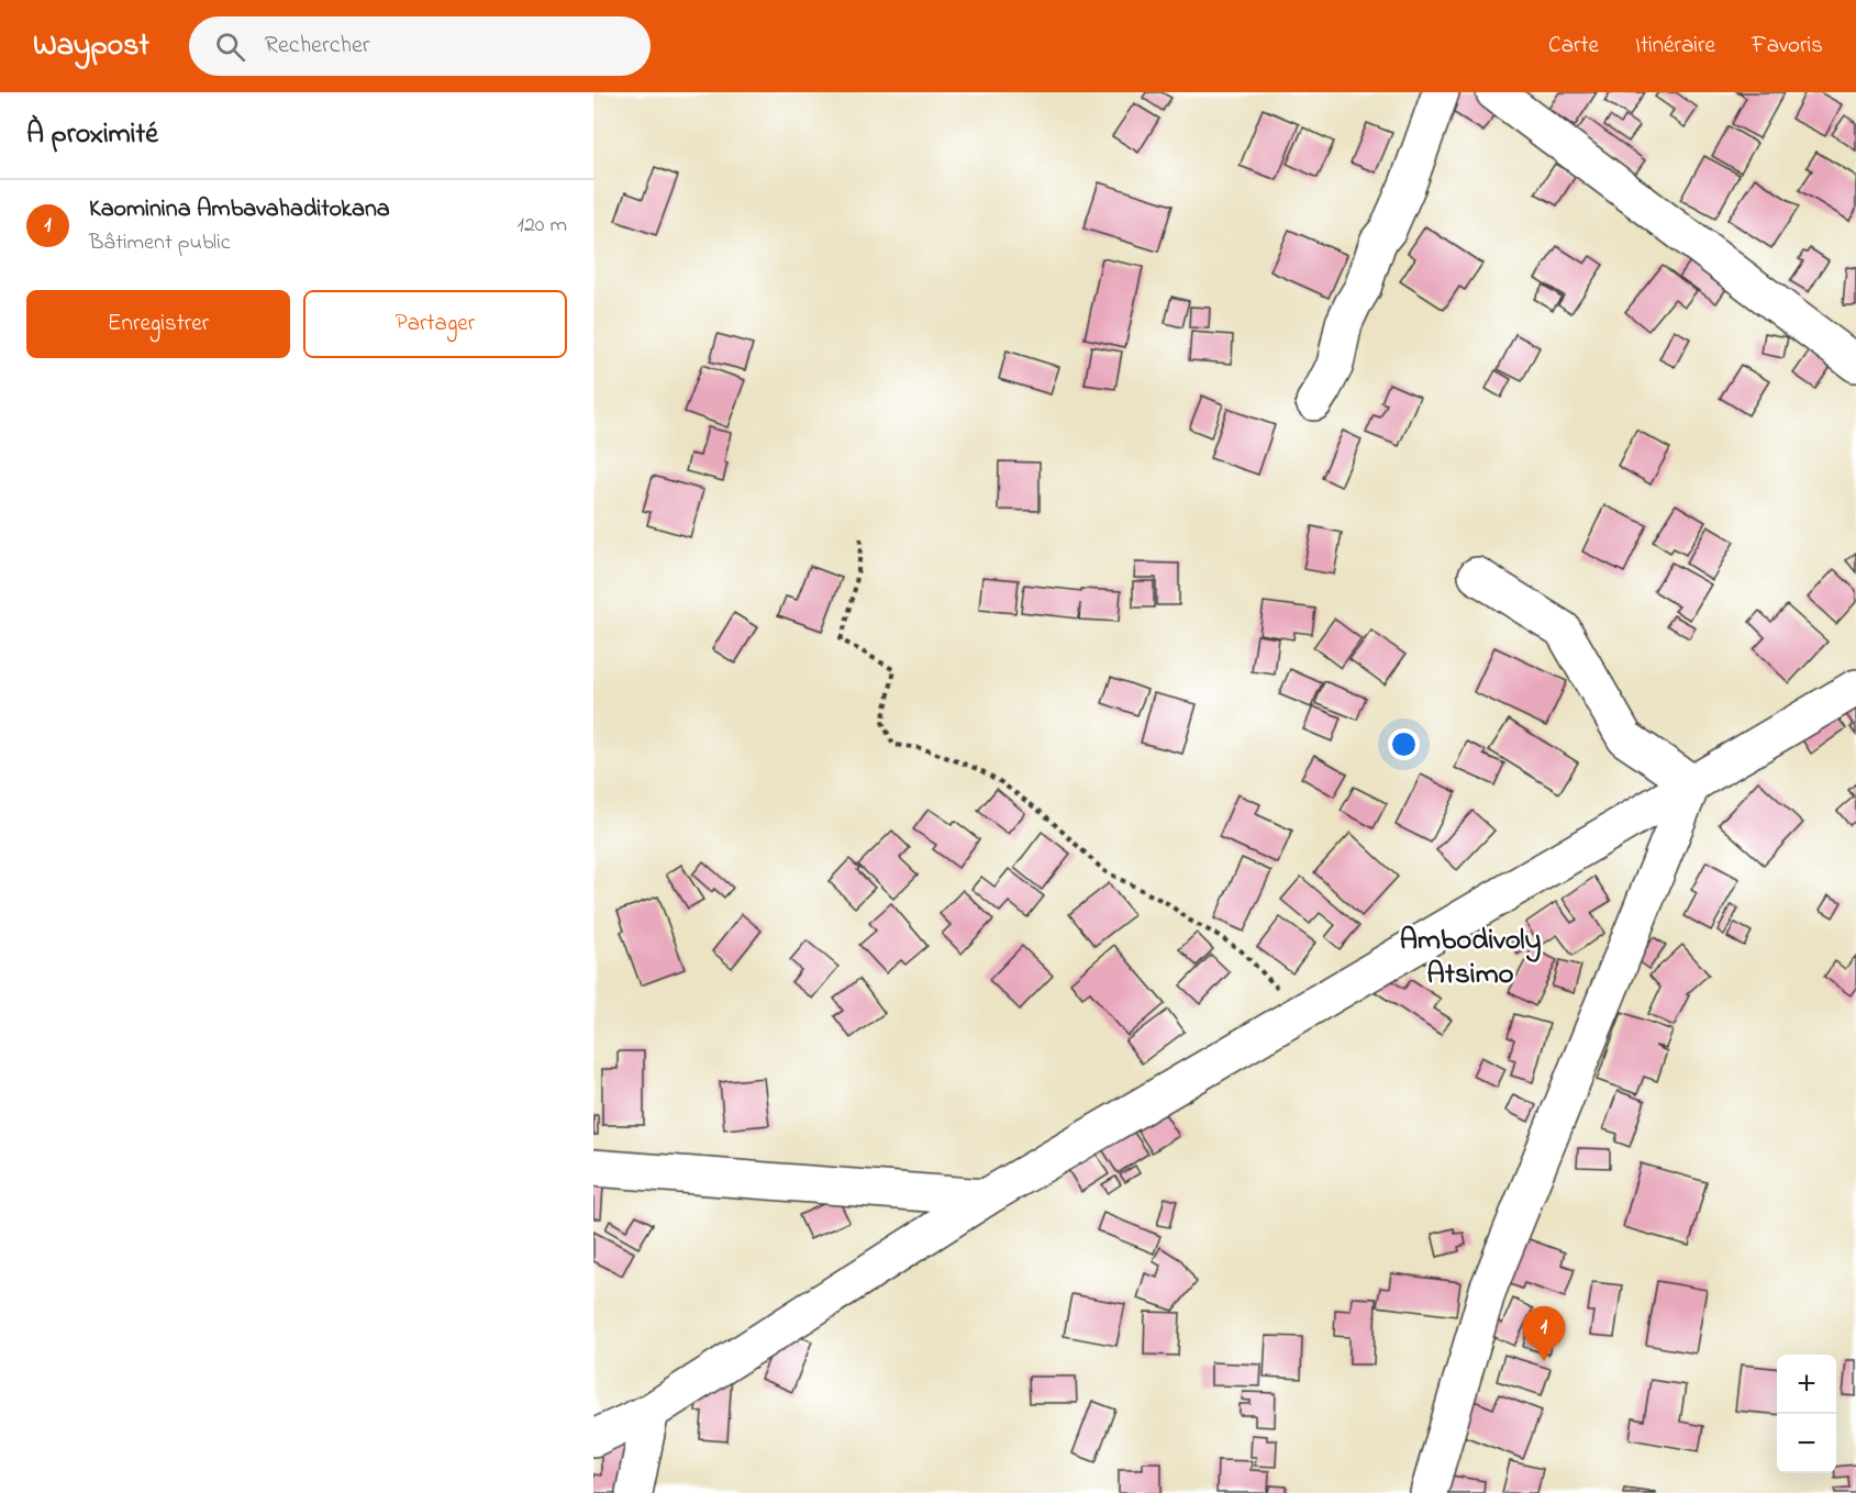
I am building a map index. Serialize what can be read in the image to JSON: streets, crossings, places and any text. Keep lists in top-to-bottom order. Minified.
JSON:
{"districts":["Ambodivoly Atsimo"],"page":{"header":"Waypost","search":"Rechercher","nav":["Carte","Itinéraire","Favoris"],"heading":"À proximité","list":[{"mark":"1","name":"Kaominina Ambavahaditokana","note":"Bâtiment public","value":"120 m"}],"buttons":["Enregistrer","Partager"],"pins":"1","map_buttons":["+","−"]}}
